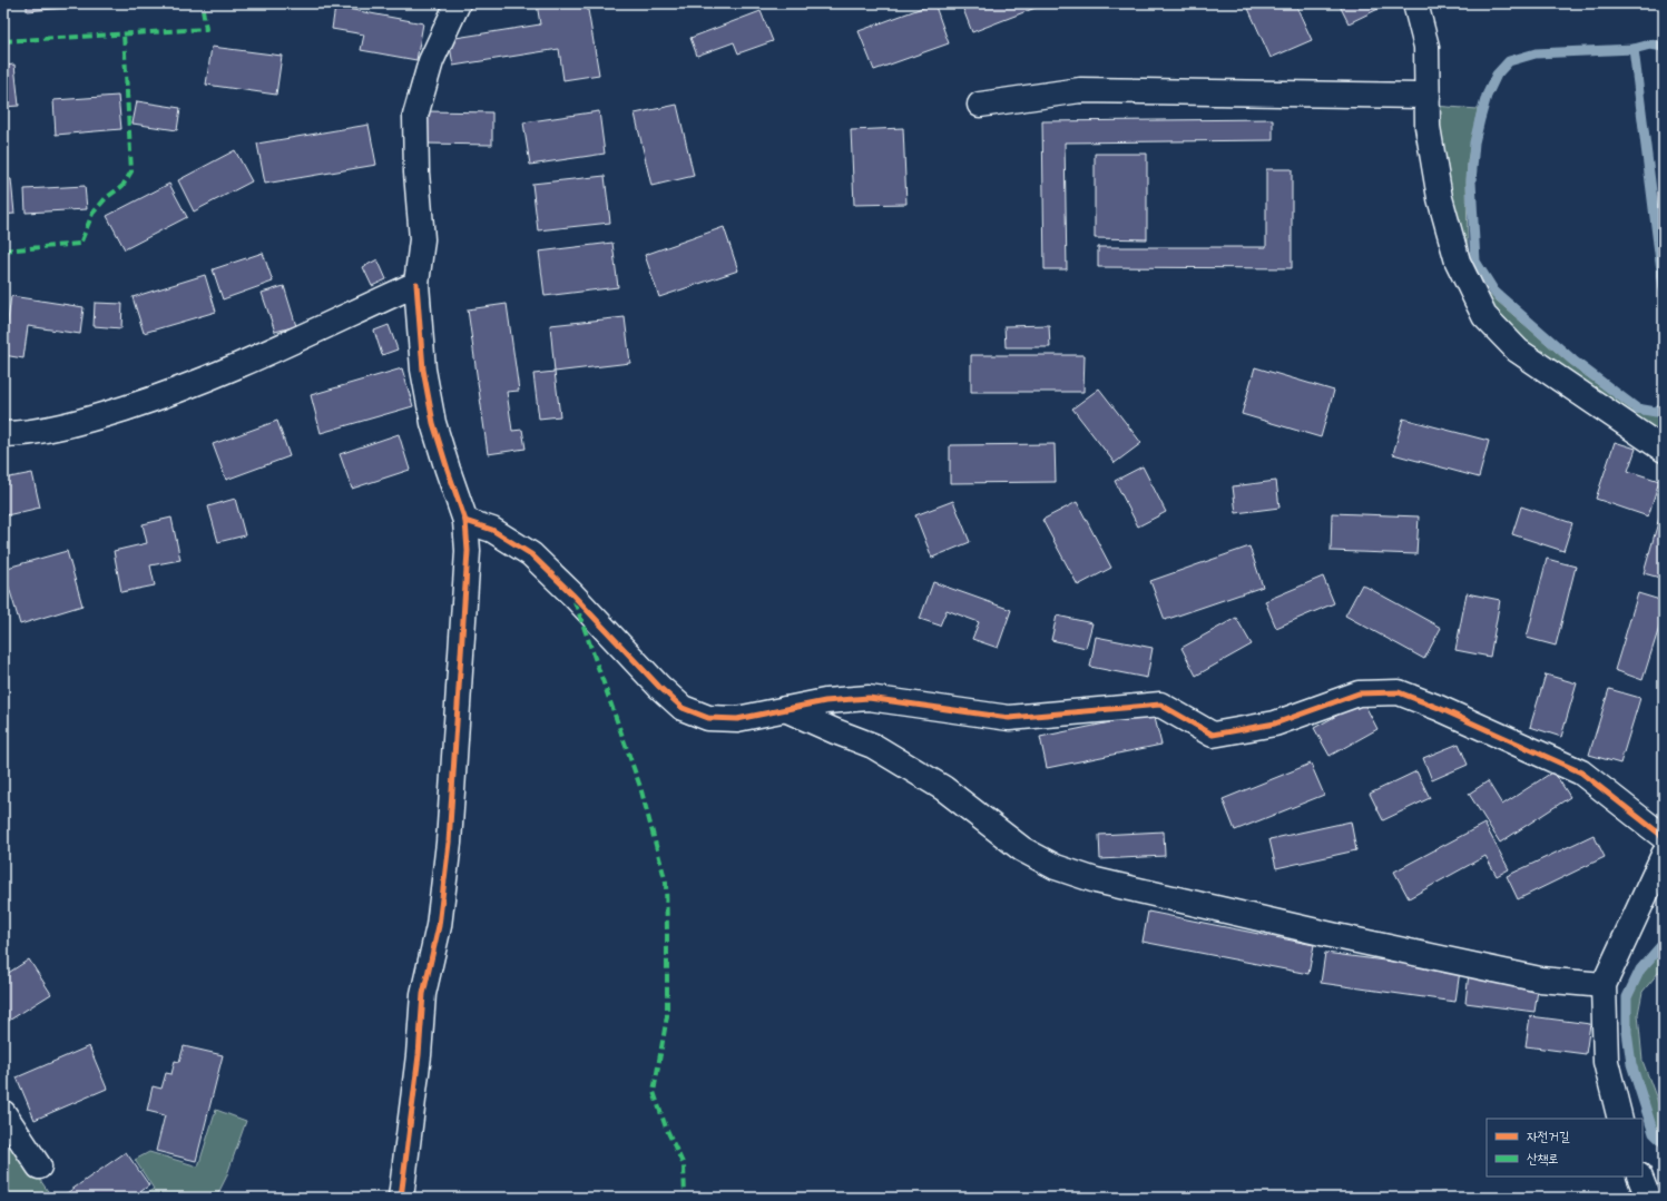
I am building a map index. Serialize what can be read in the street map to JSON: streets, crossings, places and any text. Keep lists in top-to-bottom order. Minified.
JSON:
{"legend":["자전거길","산책로"]}
